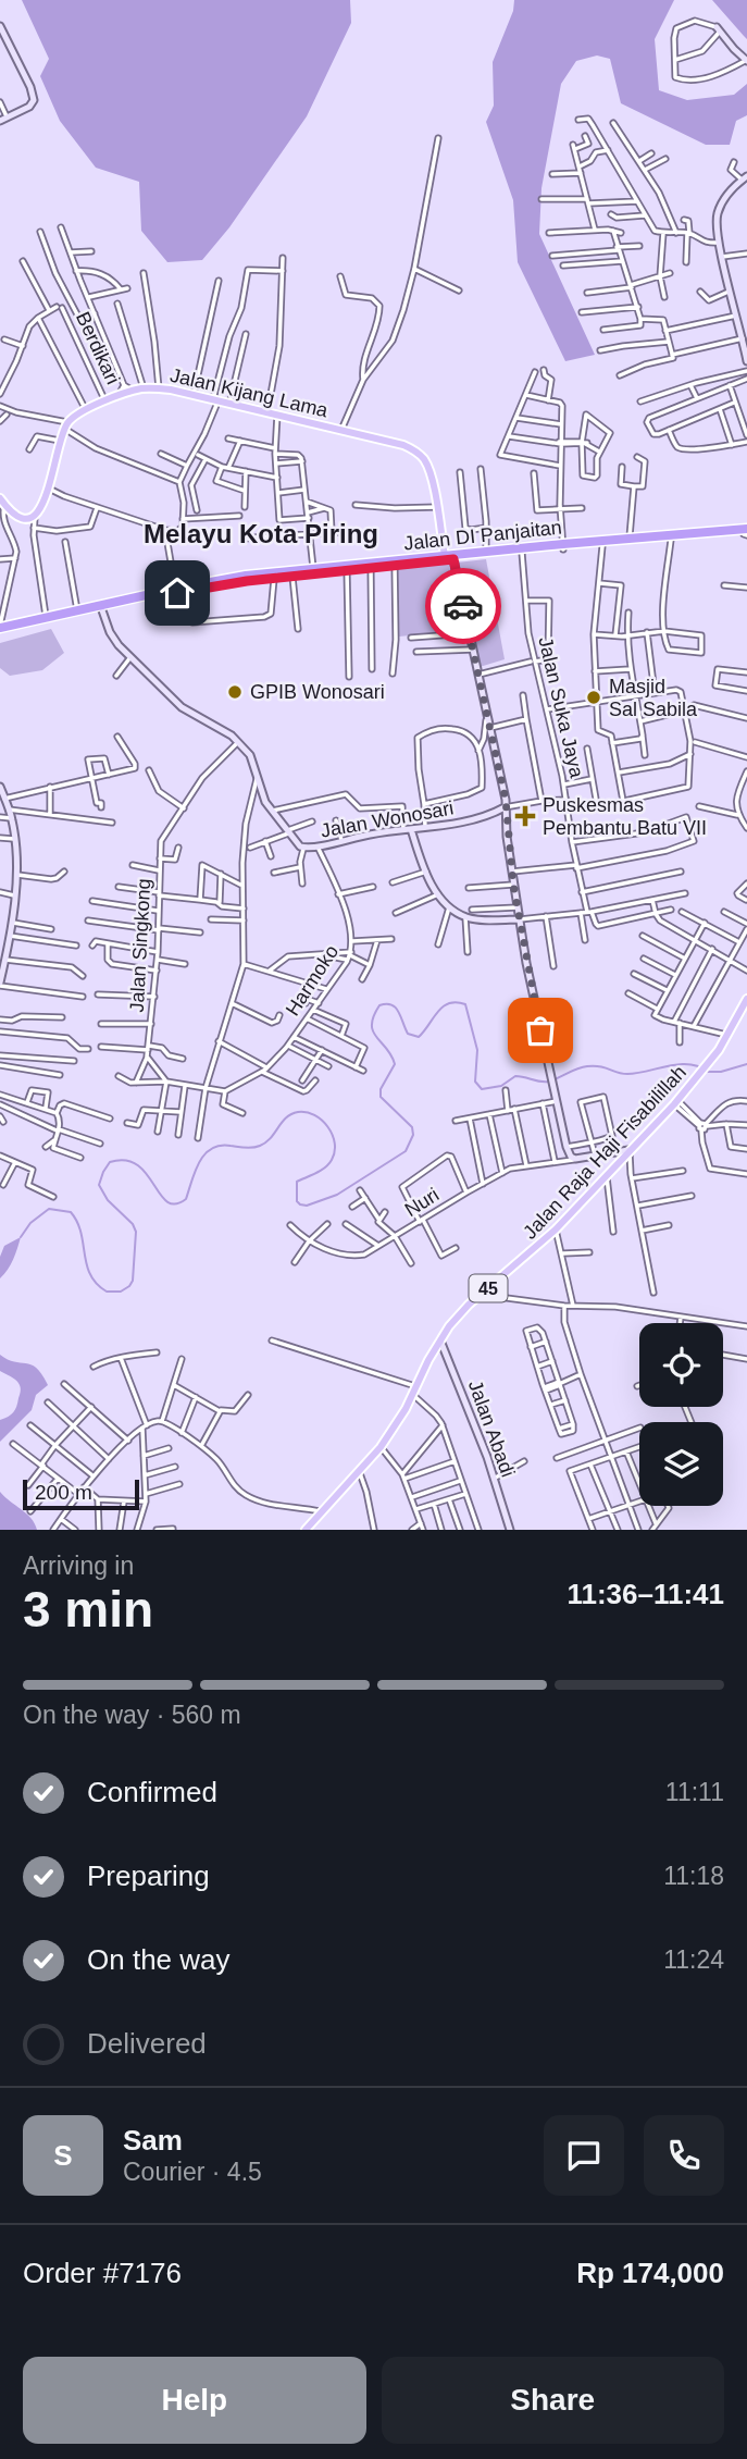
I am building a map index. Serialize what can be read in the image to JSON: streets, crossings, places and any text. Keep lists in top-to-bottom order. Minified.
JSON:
{"streets":{"highway":["Jalan DI Panjaitan"],"main road":["Jalan Kijang Lama","Jalan Raja Haji Fisabilillah","45"],"street":["Berdikari","Jalan Suka Jaya","Jalan Wonosari","Jalan Singkong","Harmoko","Nuri","Jalan Abadi"]},"crossings":[["Berdikari","Jalan Kijang Lama"],["Jalan Kijang Lama","Jalan DI Panjaitan"],["Jalan DI Panjaitan","Jalan Suka Jaya"],["Jalan DI Panjaitan","Jalan Wonosari"],["Jalan Suka Jaya","Jalan Wonosari"],["Jalan Wonosari","Jalan Singkong"],["Jalan Wonosari","Harmoko"],["Jalan Raja Haji Fisabilillah","Jalan Abadi"]],"districts":["Melayu Kota Piring"],"places":{"other":["GPIB Wonosari","Masjid Sal Sabila"],"health":["Puskesmas Pembantu Batu VII"]},"scale_bar":"200 m","page":{"scale":"200 m","heading":["3 min","Arriving in","11:36–11:41"],"panel":["Sam","Courier · 4.5","Order #7176","Rp 174,000"],"bar":"On the way · 560 m","list":[["Confirmed","11:11"],["Preparing","11:18"],["On the way","11:24"],"Delivered"],"round":"S","buttons":["Help","Share"]}}
